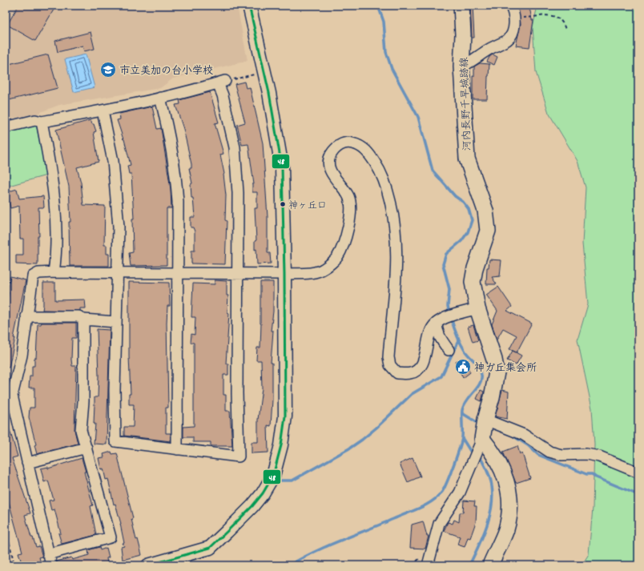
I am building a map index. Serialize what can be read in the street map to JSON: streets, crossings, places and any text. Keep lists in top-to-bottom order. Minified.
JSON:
{"streets":{"main road":["河内長野千早城跡線"]},"places":{"school or university":["市立美加の台小学校"],"other":["神ヶ丘口"],"public building":["神ガ丘集会所"]},"lines":["transit line 48"]}
